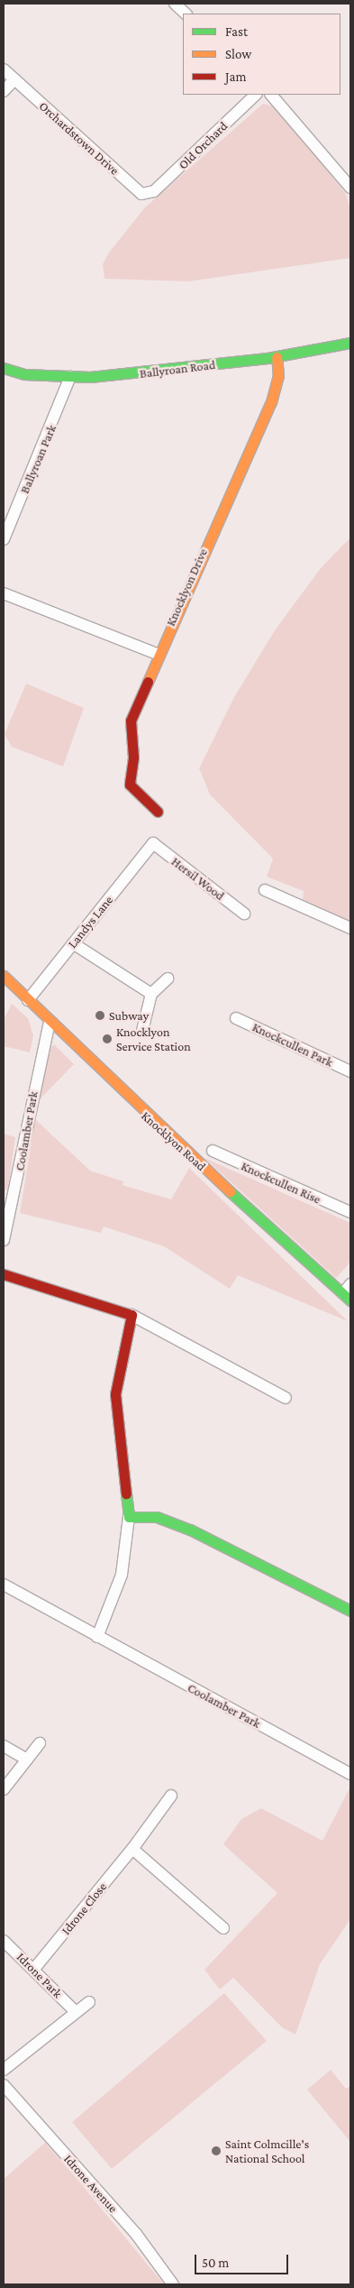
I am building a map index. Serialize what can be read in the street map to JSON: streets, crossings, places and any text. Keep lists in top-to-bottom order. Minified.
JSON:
{"streets":{"street":["Orchardstown Drive","Old Orchard","Ballyroan Road","Ballyroan Park","Knocklyon Drive","Hersil Wood","Landys Lane","Knockcullen Park","Coolamber Park","Knocklyon Road","Knockcullen Rise","Idrone Close","Idrone Park","Idrone Avenue"]},"crossings":[["Orchardstown Drive","Old Orchard"],["Ballyroan Road","Ballyroan Park"],["Ballyroan Road","Knocklyon Drive"],["Hersil Wood","Landys Lane"],["Landys Lane","Knocklyon Road"],["Coolamber Park","Knocklyon Road"],["Idrone Close","Idrone Park"]],"places":["Subway","Knocklyon Service Station","Saint Colmcille's National School"],"legend":["Fast","Slow","Jam"],"scale_bar":"50 m"}
